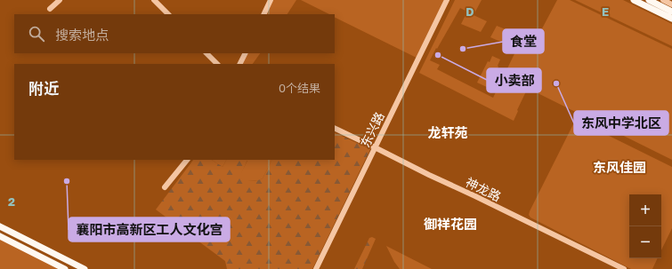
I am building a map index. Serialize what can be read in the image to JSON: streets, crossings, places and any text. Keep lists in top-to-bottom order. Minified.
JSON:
{"streets":{"street":["东兴路","神龙路"]},"crossings":[["东兴路","神龙路"]],"districts":["龙轩苑","东风佳园","御祥花园"],"places":["食堂","小卖部","东风中学北区","襄阳市高新区工人文化宫"],"page":{"search":"搜索地点","heading":["附近","0个结果"],"map_buttons":["+","−"]},"grid":{"columns":["D","E"],"rows":["2"]}}
